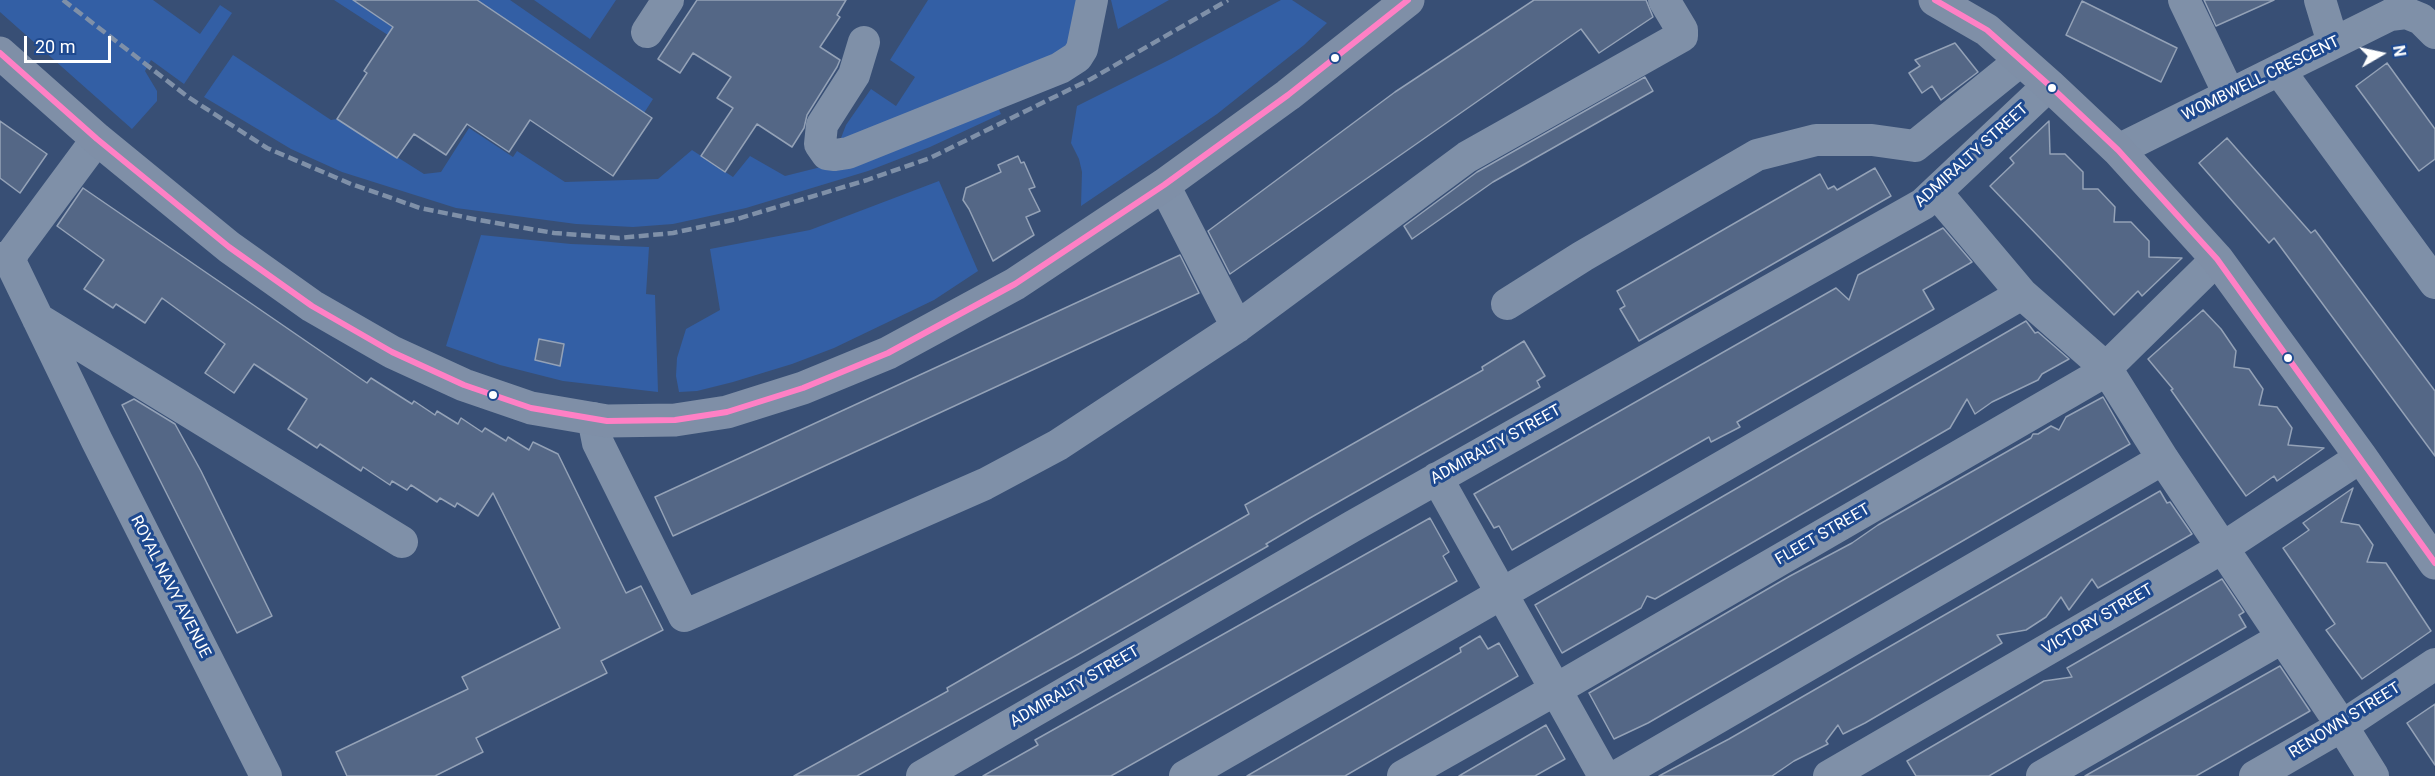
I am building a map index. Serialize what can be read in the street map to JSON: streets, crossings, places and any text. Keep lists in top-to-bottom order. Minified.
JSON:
{"streets":{"street":["WOMBWELL CRESCENT","ADMIRALTY STREET","FLEET STREET","ROYAL NAVY AVENUE","VICTORY STREET","RENOWN STREET"]},"scale_bar":"20 m","north":"right"}
